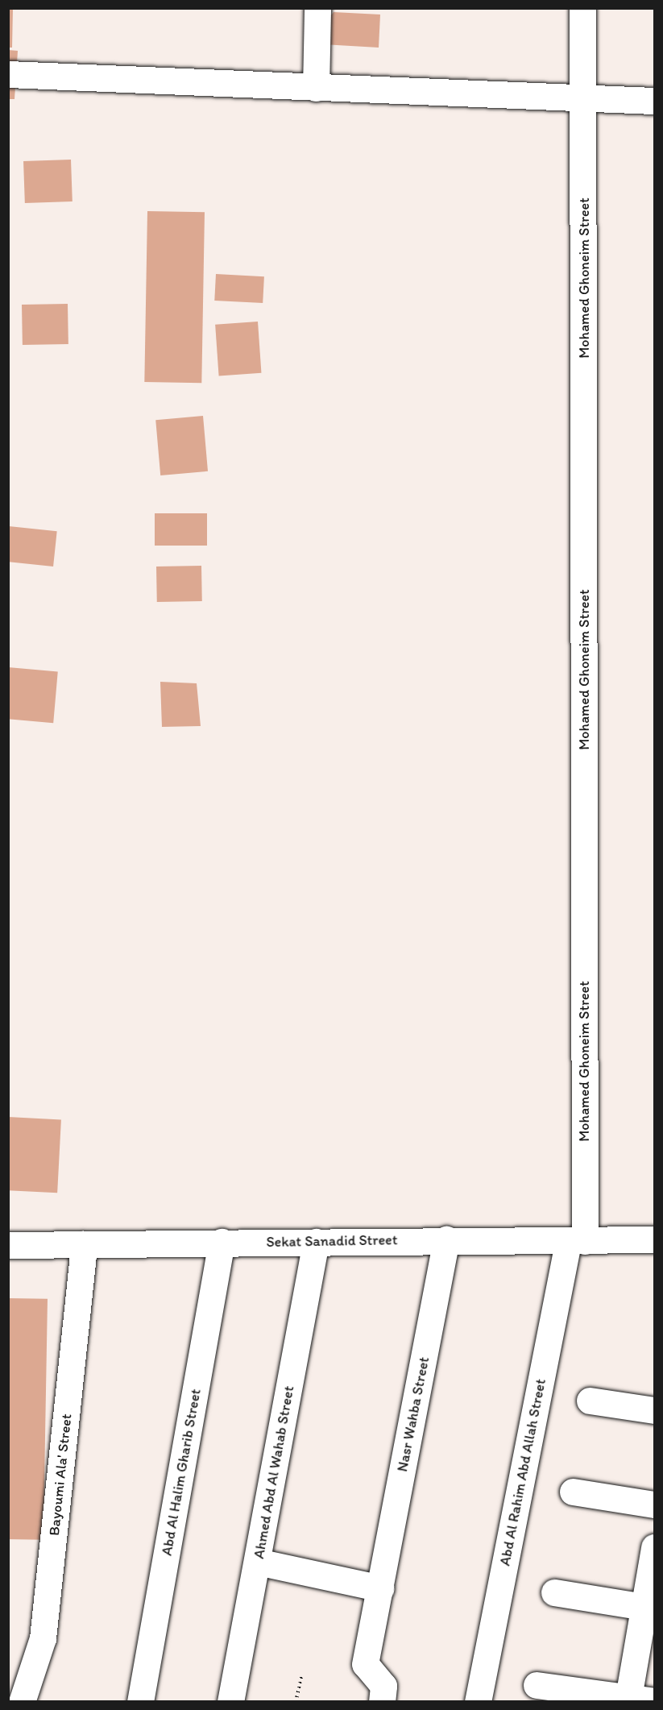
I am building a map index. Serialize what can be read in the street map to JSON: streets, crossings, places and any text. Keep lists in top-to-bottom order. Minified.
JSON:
{"streets":{"street":["Mohamed Ghoneim Street","Sekat Sanadid Street","Nasr Wahba Street","Abd Al Halim Gharib Street","Ahmed Abd Al Wahab Street","Abd Al Rahim Abd Allah Street","Bayoumi Ala' Street"]},"crossings":[["Mohamed Ghoneim Street","Sekat Sanadid Street"],["Mohamed Ghoneim Street","Abd Al Rahim Abd Allah Street"],["Sekat Sanadid Street","Nasr Wahba Street"],["Sekat Sanadid Street","Abd Al Halim Gharib Street"],["Sekat Sanadid Street","Ahmed Abd Al Wahab Street"],["Sekat Sanadid Street","Abd Al Rahim Abd Allah Street"],["Sekat Sanadid Street","Bayoumi Ala' Street"]]}
